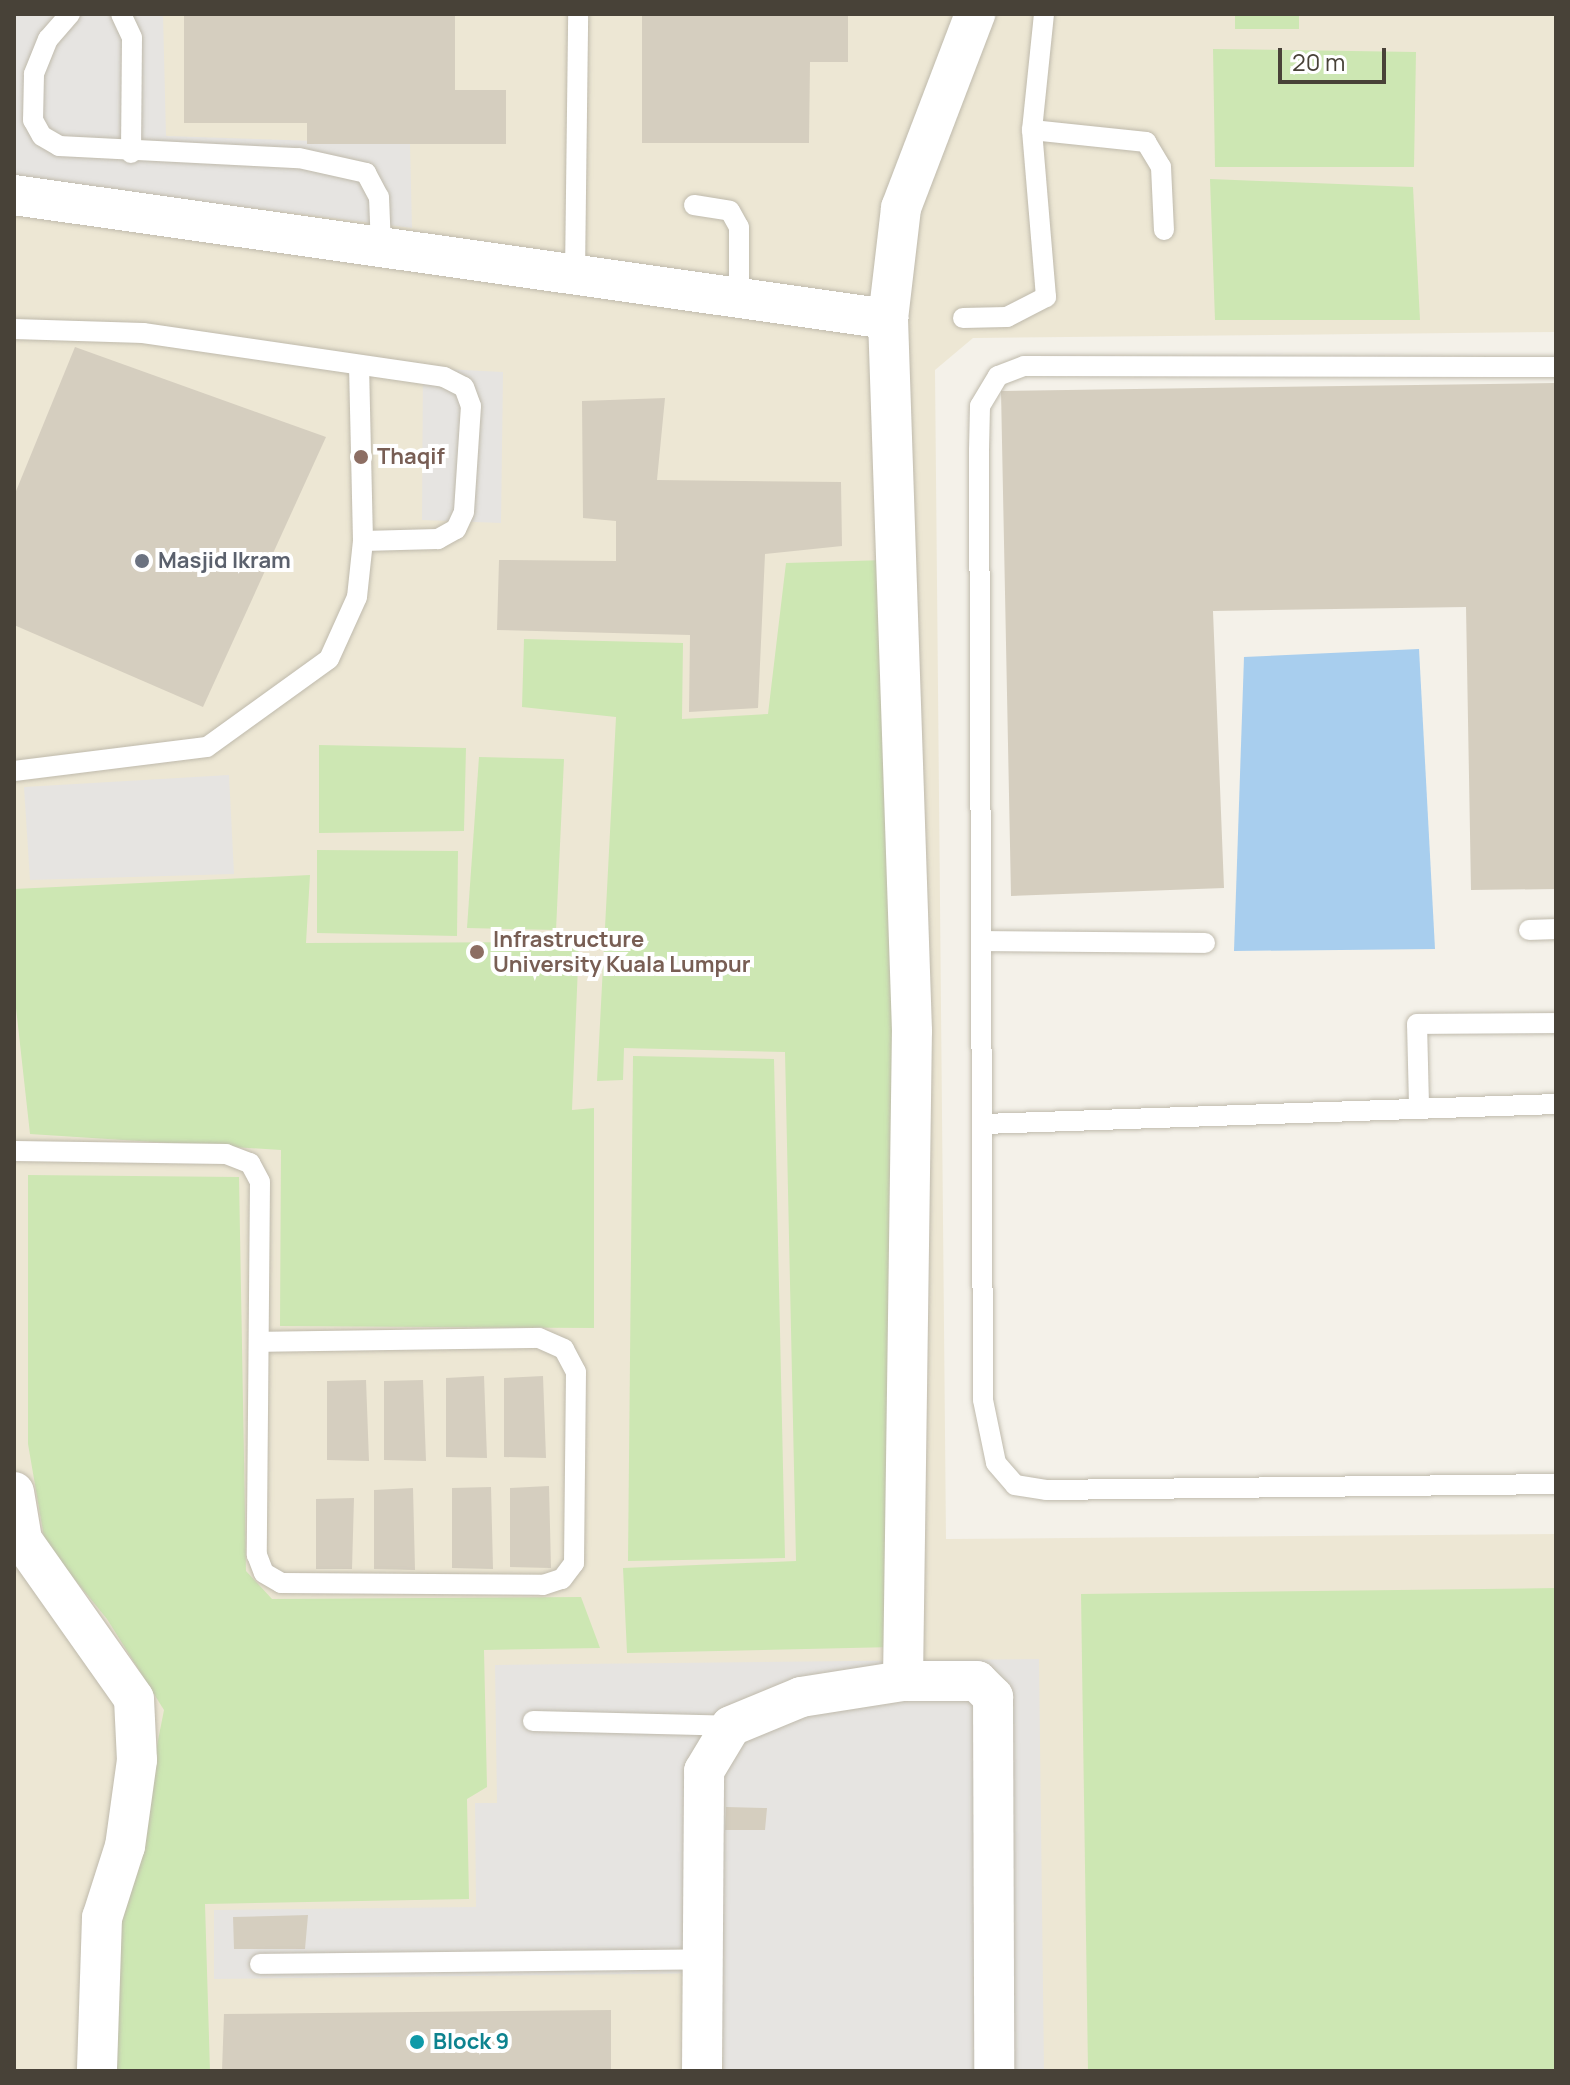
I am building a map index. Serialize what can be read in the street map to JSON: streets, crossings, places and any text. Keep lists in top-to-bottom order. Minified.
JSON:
{"places":["Thaqif","Masjid Ikram","Infrastructure University Kuala Lumpur","Block 9"],"scale_bar":"20 m"}
